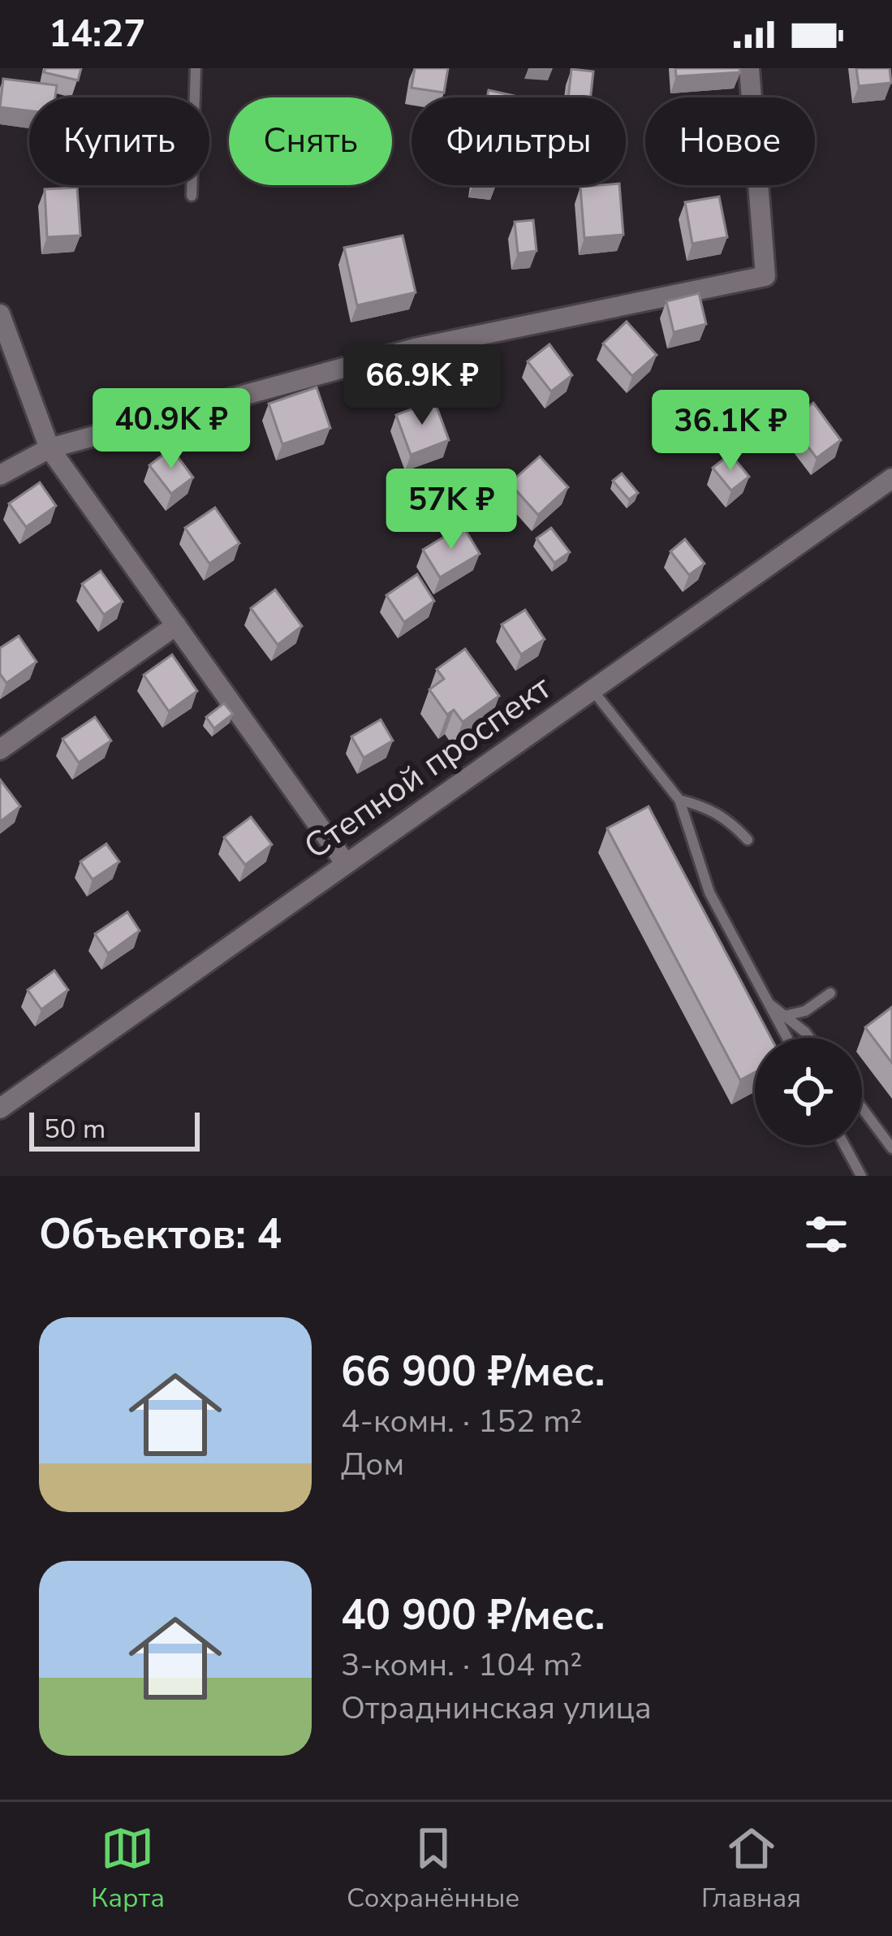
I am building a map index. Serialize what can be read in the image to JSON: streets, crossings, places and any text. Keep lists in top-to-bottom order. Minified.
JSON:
{"streets":{"street":["Степной проспект"]},"scale_bar":"50 m","page":{"status":"14:27","chip":["Купить","Снять","Фильтры","Новое"],"price":["66.9K ₽","40.9K ₽","36.1K ₽","57K ₽"],"scale":"50 m","heading":"Объектов: 4","list":[{"name":"66 900 ₽/мес.","note":"4-комн. · 152 m² · Дом"},{"name":"40 900 ₽/мес.","note":"3-комн. · 104 m² · Отраднинская улица"}],"tabs":["Карта","Сохранённые","Главная"]}}
